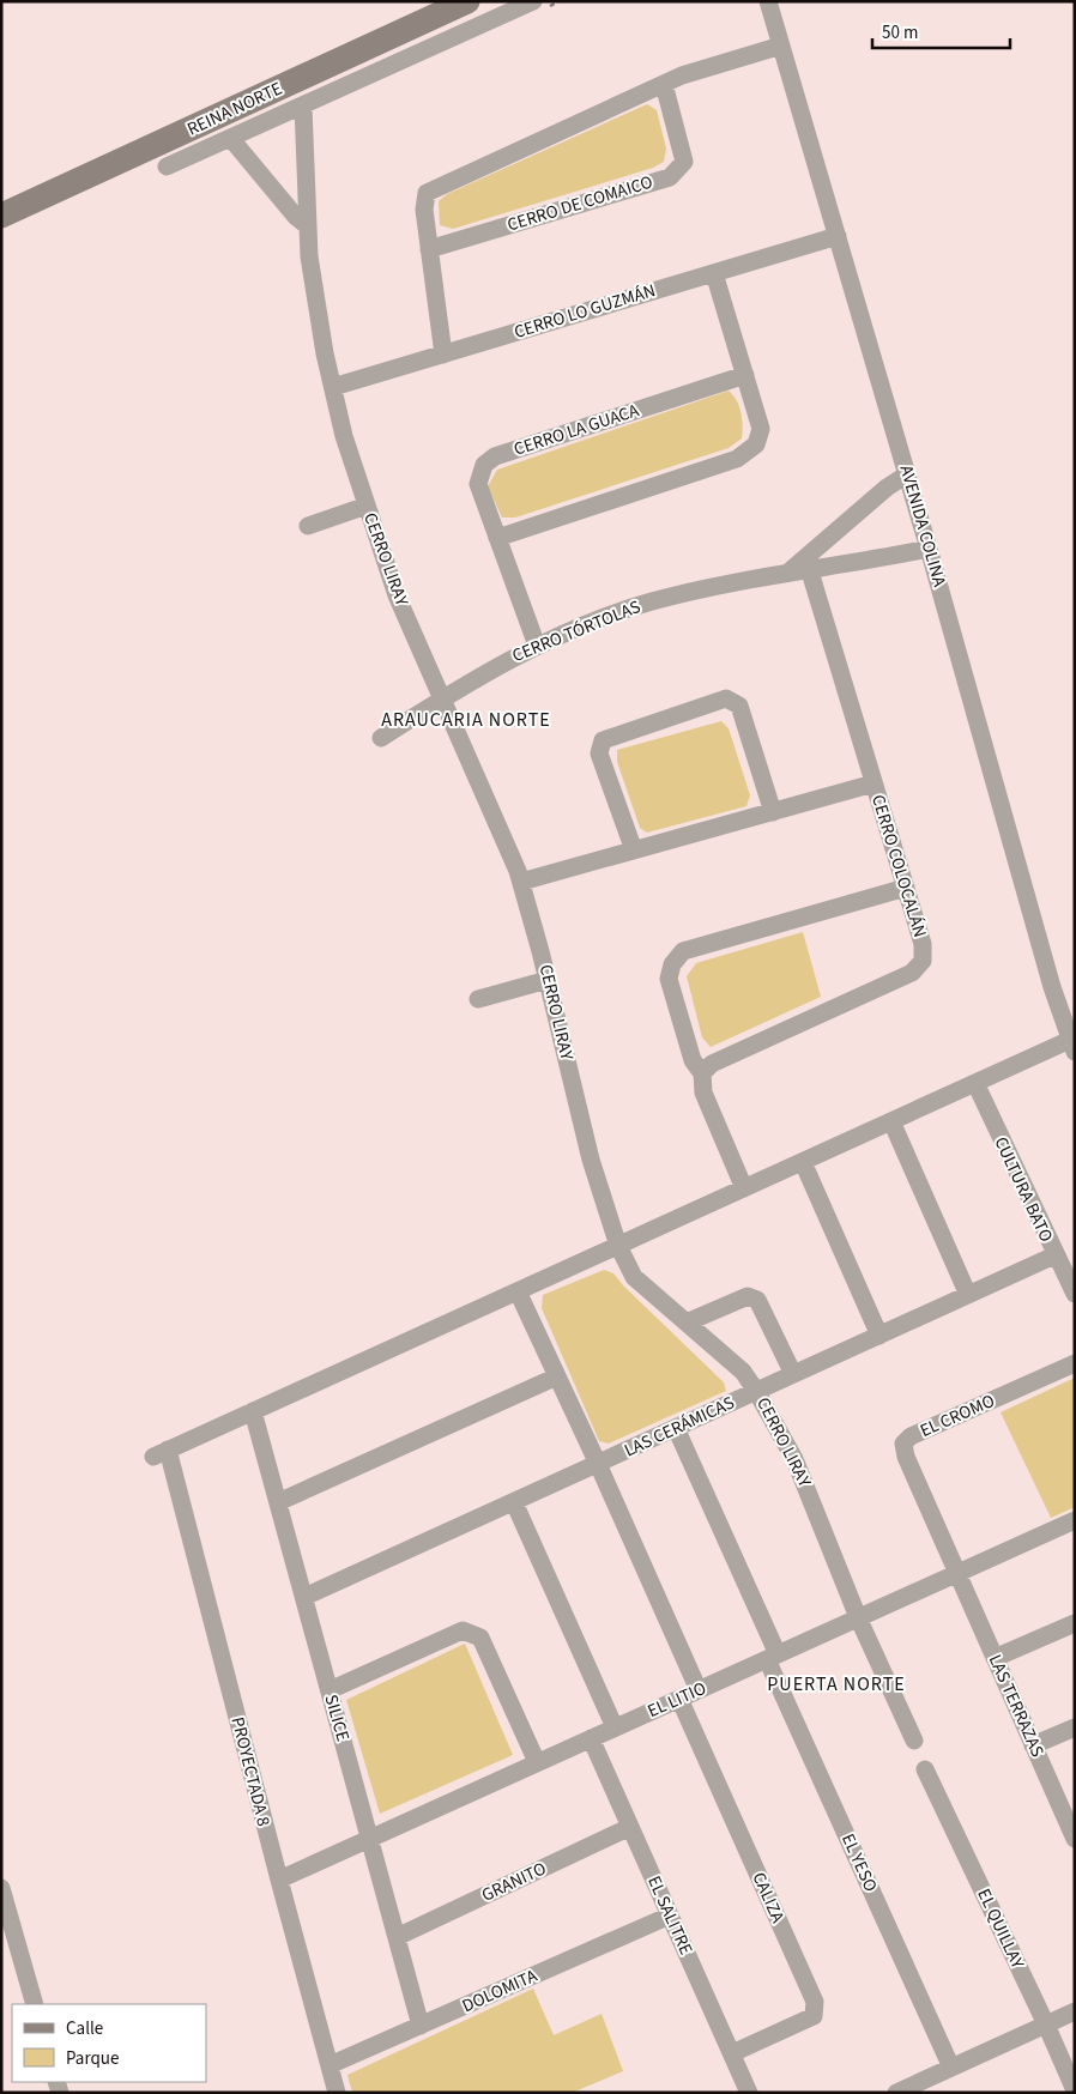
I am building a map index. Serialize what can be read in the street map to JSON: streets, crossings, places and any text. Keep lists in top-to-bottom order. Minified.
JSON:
{"streets":{"street":["REINA NORTE","CERRO DE COMAICO","CERRO LO GUZMÁN","CERRO LA GUACA","AVENIDA COLINA","CERRO LIRAY","CERRO TÓRTOLAS","CERRO COLOCALÁN","CULTURA BATO","EL CROMO","LAS CERÁMICAS","EL LITIO","LAS TERRAZAS","SILICE","PROYECTADA 8","EL YESO","GRANITO","CALIZA","EL SALITRE","EL QUILLAY","DOLOMITA"]},"crossings":[["REINA NORTE","CERRO LIRAY"],["CERRO LO GUZMÁN","AVENIDA COLINA"],["CERRO LO GUZMÁN","CERRO LIRAY"],["CERRO LA GUACA","CERRO TÓRTOLAS"],["AVENIDA COLINA","CERRO TÓRTOLAS"],["CERRO LIRAY","CERRO TÓRTOLAS"],["CERRO LIRAY","LAS CERÁMICAS"],["CERRO LIRAY","EL LITIO"],["CERRO TÓRTOLAS","CERRO COLOCALÁN"],["CULTURA BATO","LAS CERÁMICAS"],["EL CROMO","EL LITIO"],["EL CROMO","LAS TERRAZAS"],["LAS CERÁMICAS","SILICE"],["LAS CERÁMICAS","EL YESO"],["EL LITIO","LAS TERRAZAS"],["EL LITIO","SILICE"],["EL LITIO","PROYECTADA 8"],["EL LITIO","EL YESO"],["EL LITIO","CALIZA"],["EL LITIO","EL SALITRE"],["SILICE","PROYECTADA 8"],["SILICE","GRANITO"],["SILICE","DOLOMITA"],["PROYECTADA 8","DOLOMITA"],["GRANITO","EL SALITRE"],["CALIZA","EL SALITRE"],["EL SALITRE","DOLOMITA"]],"districts":["ARAUCARIA NORTE","PUERTA NORTE"],"legend":["Calle","Parque"],"scale_bar":"50 m"}
